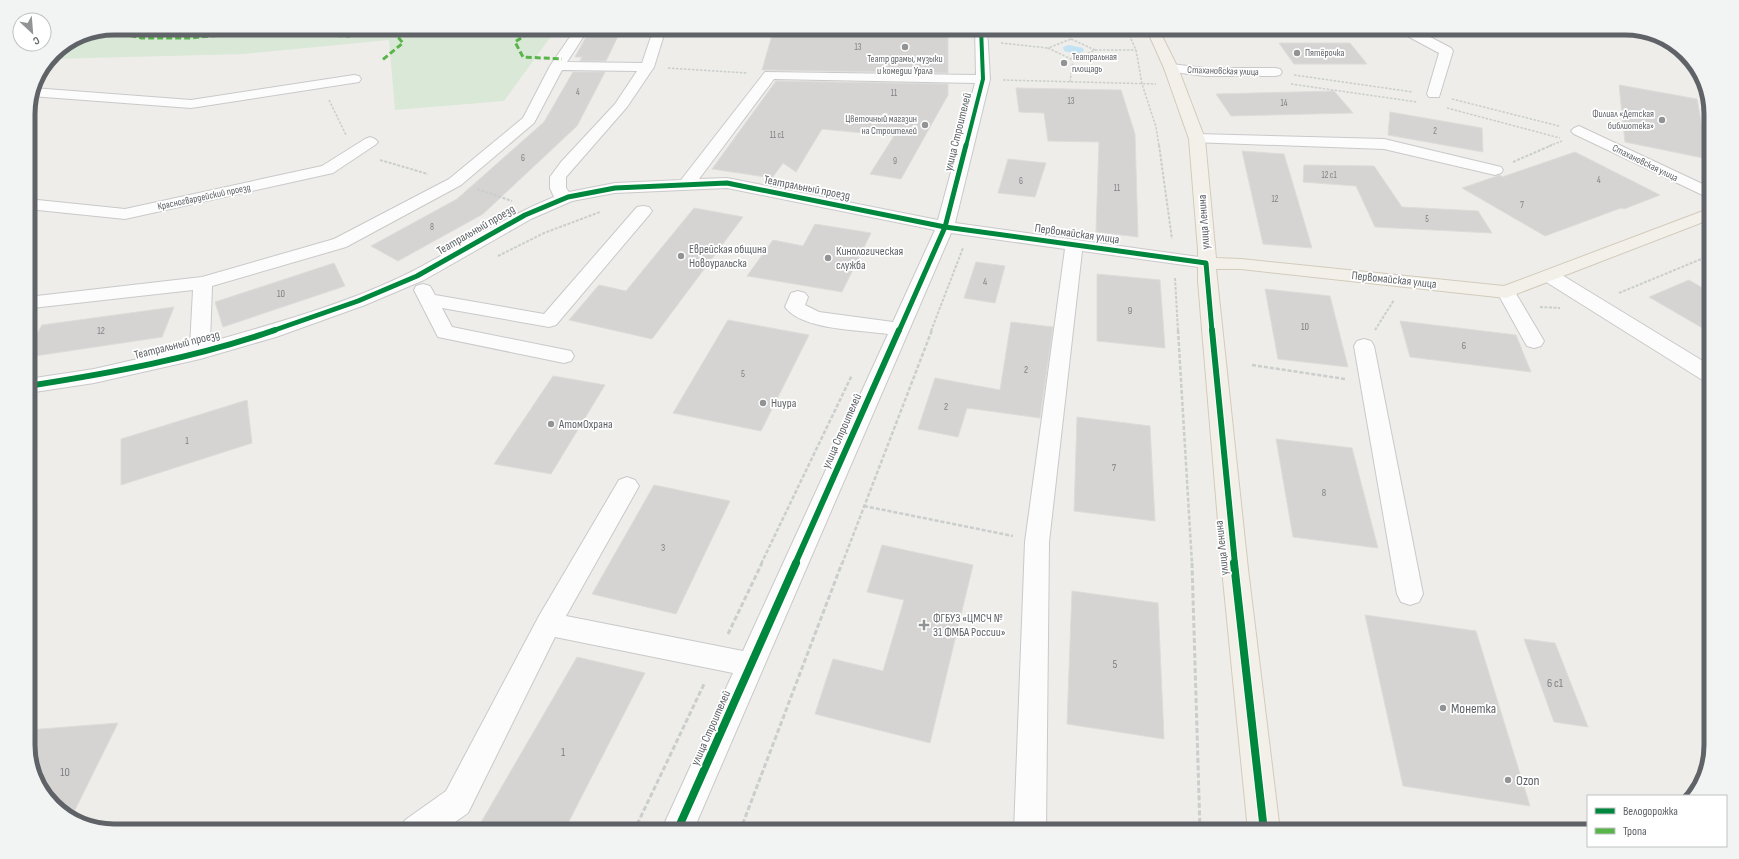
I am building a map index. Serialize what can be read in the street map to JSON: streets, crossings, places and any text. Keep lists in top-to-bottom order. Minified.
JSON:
{"streets":{"main road":["улица Ленина","Первомайская улица"],"street":["Стахановская улица","улица Строителей","Театральный проезд","Красногвардейский проезд"]},"crossings":[["Стахановская улица","улица Ленина"],["улица Строителей","Театральный проезд"],["улица Строителей","Первомайская улица"],["Театральный проезд","Первомайская улица"],["улица Ленина","Первомайская улица"]],"places":{"other":["Театр драмы, музыки и комедии Урала","Пятёрочка","Театральная площадь","Филиал «Детская библиотека»","Цветочный магазин на Строителей","Еврейская община Новоуральска","Кинологическая служба","Ниура","АтомОхрана","Монетка","Ozon"],"health":["ФГБУЗ «ЦМСЧ № 31 ФМБА России»"]},"house_numbers":["13","4","11","13","14","2","11 с1","6","9","12 с1","4","6","11","12","7","5","8","4","10","9","10","12","6","2","5","2","1","7","8","3","5","6 с1","1","10"],"legend":["Велодорожка","Тропа"],"north":"bottom right"}
